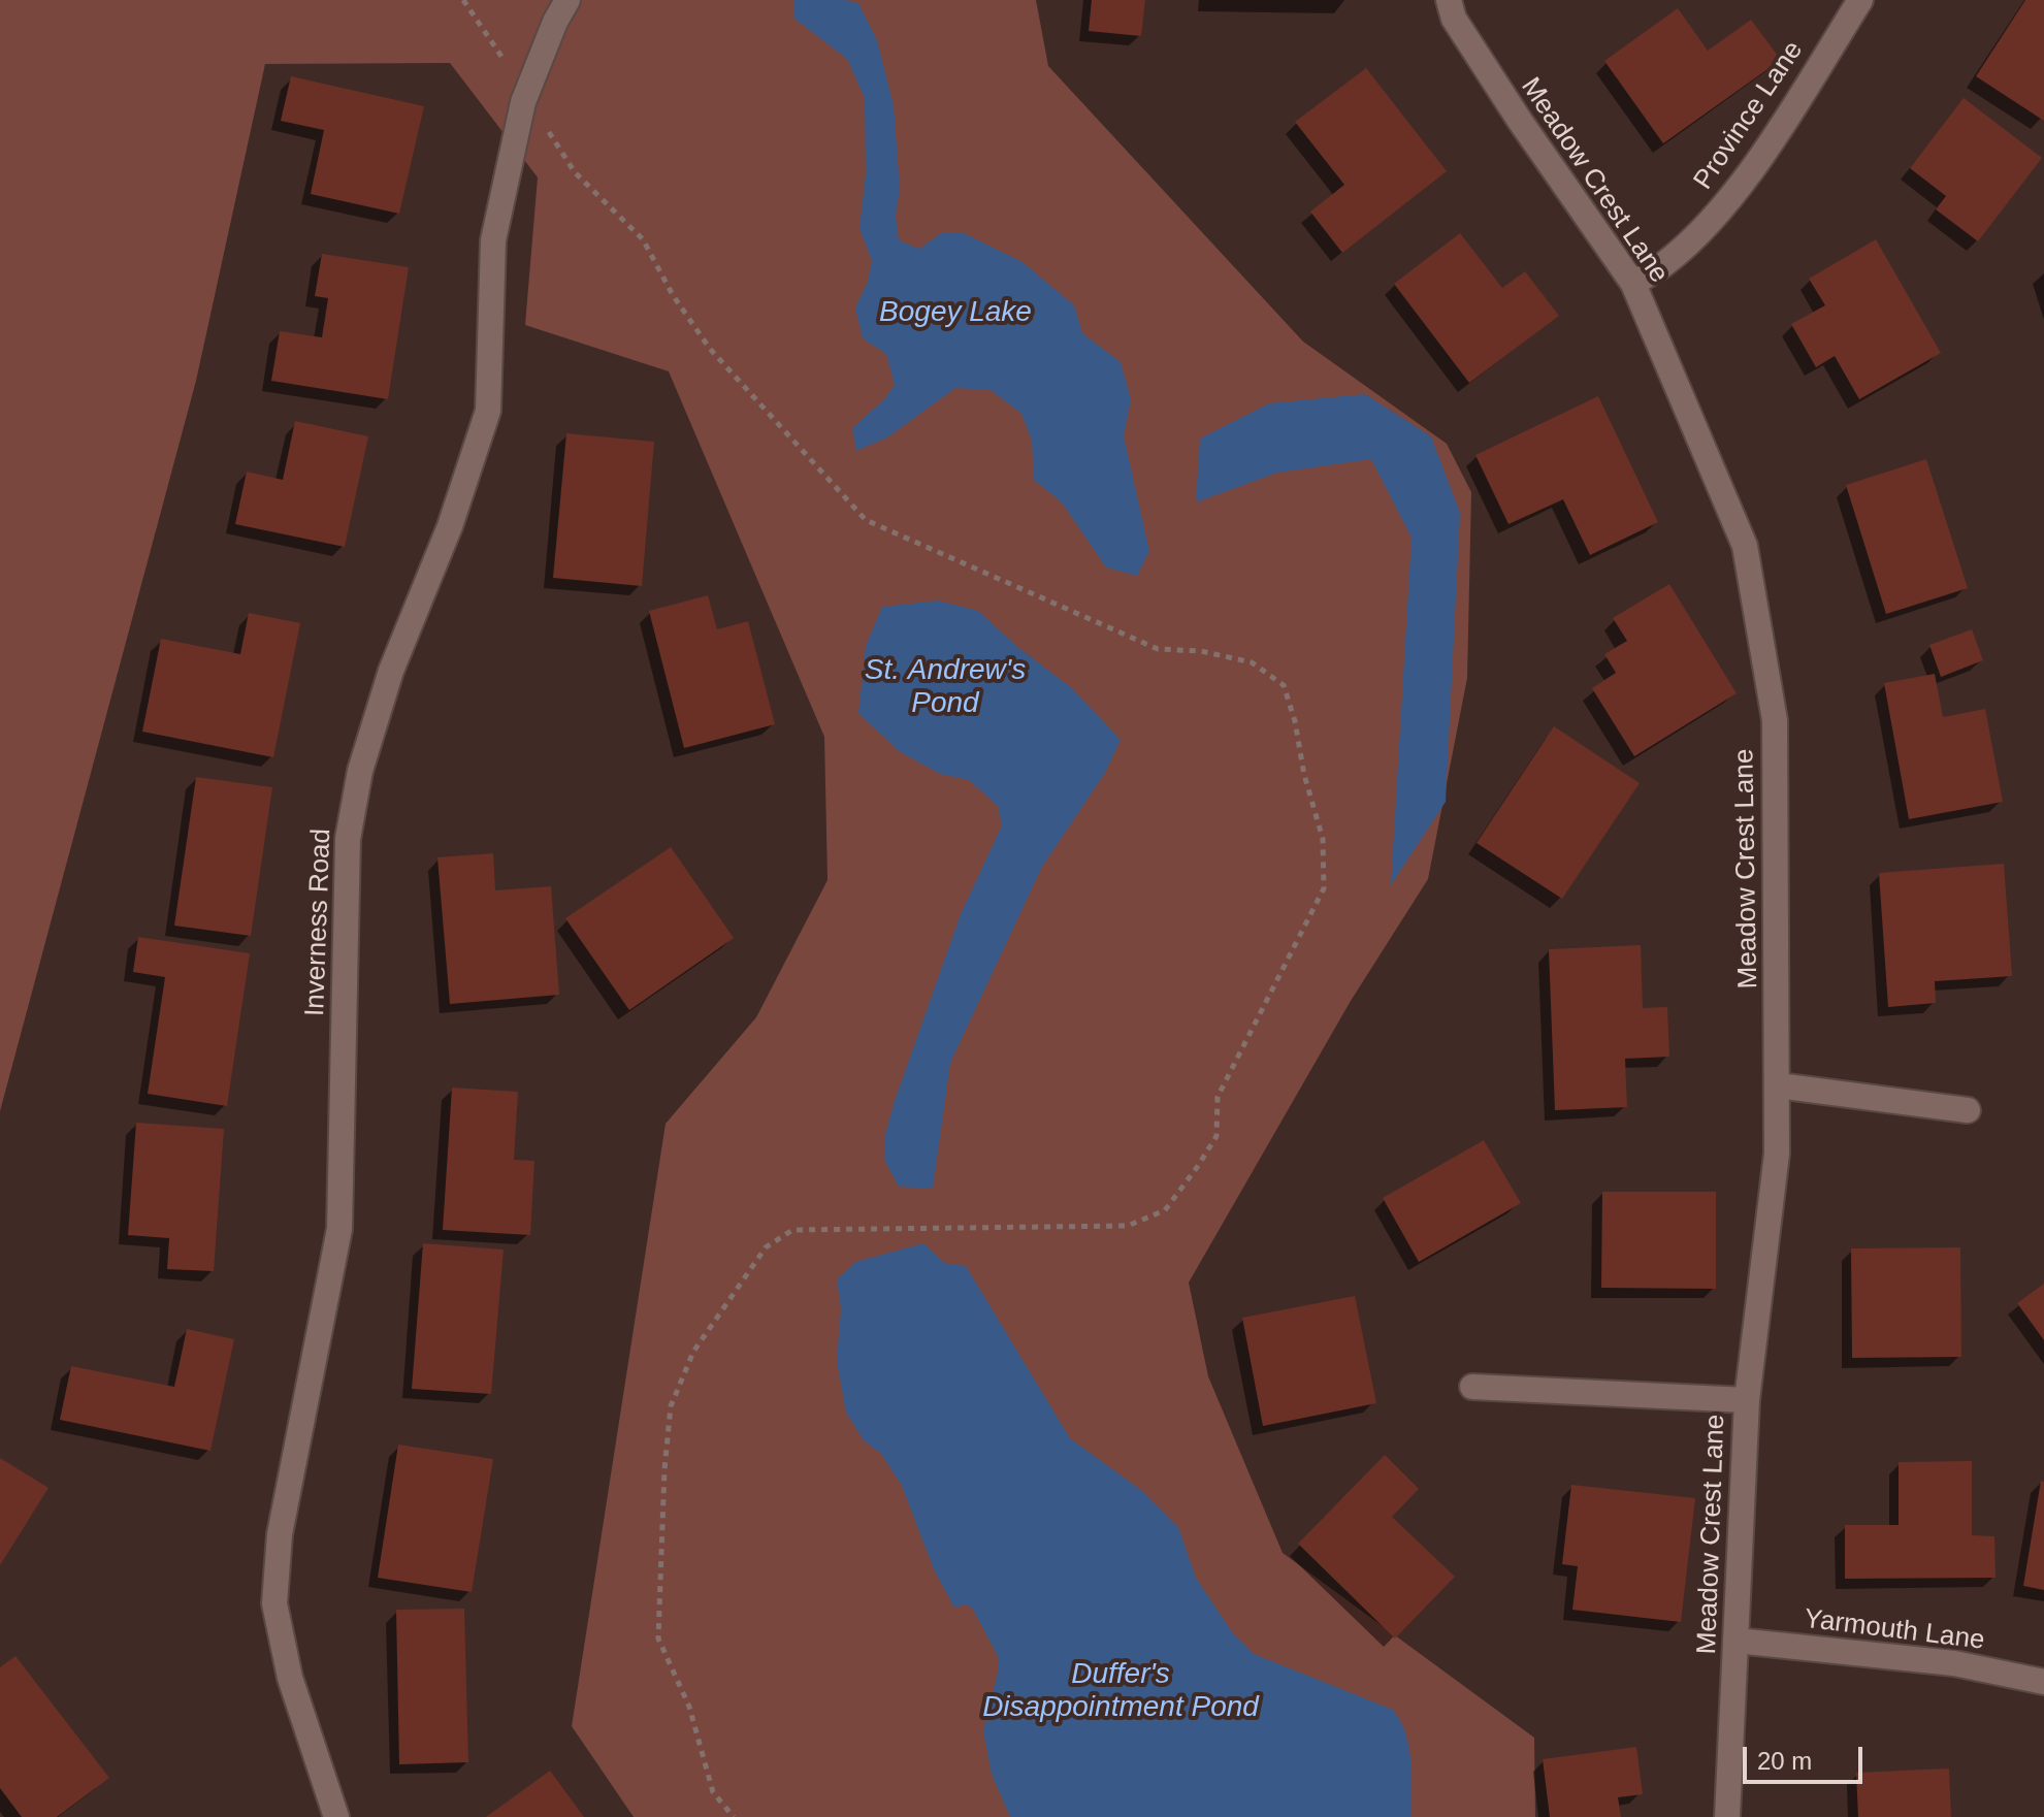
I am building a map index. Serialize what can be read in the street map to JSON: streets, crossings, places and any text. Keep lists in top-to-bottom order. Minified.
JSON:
{"streets":{"street":["Province Lane","Meadow Crest Lane","Inverness Road","Yarmouth Lane"]},"crossings":[["Province Lane","Meadow Crest Lane"],["Meadow Crest Lane","Yarmouth Lane"]],"water":["Bogey Lake","St. Andrew's Pond","Duffer's Disappointment Pond"],"scale_bar":"20 m"}
